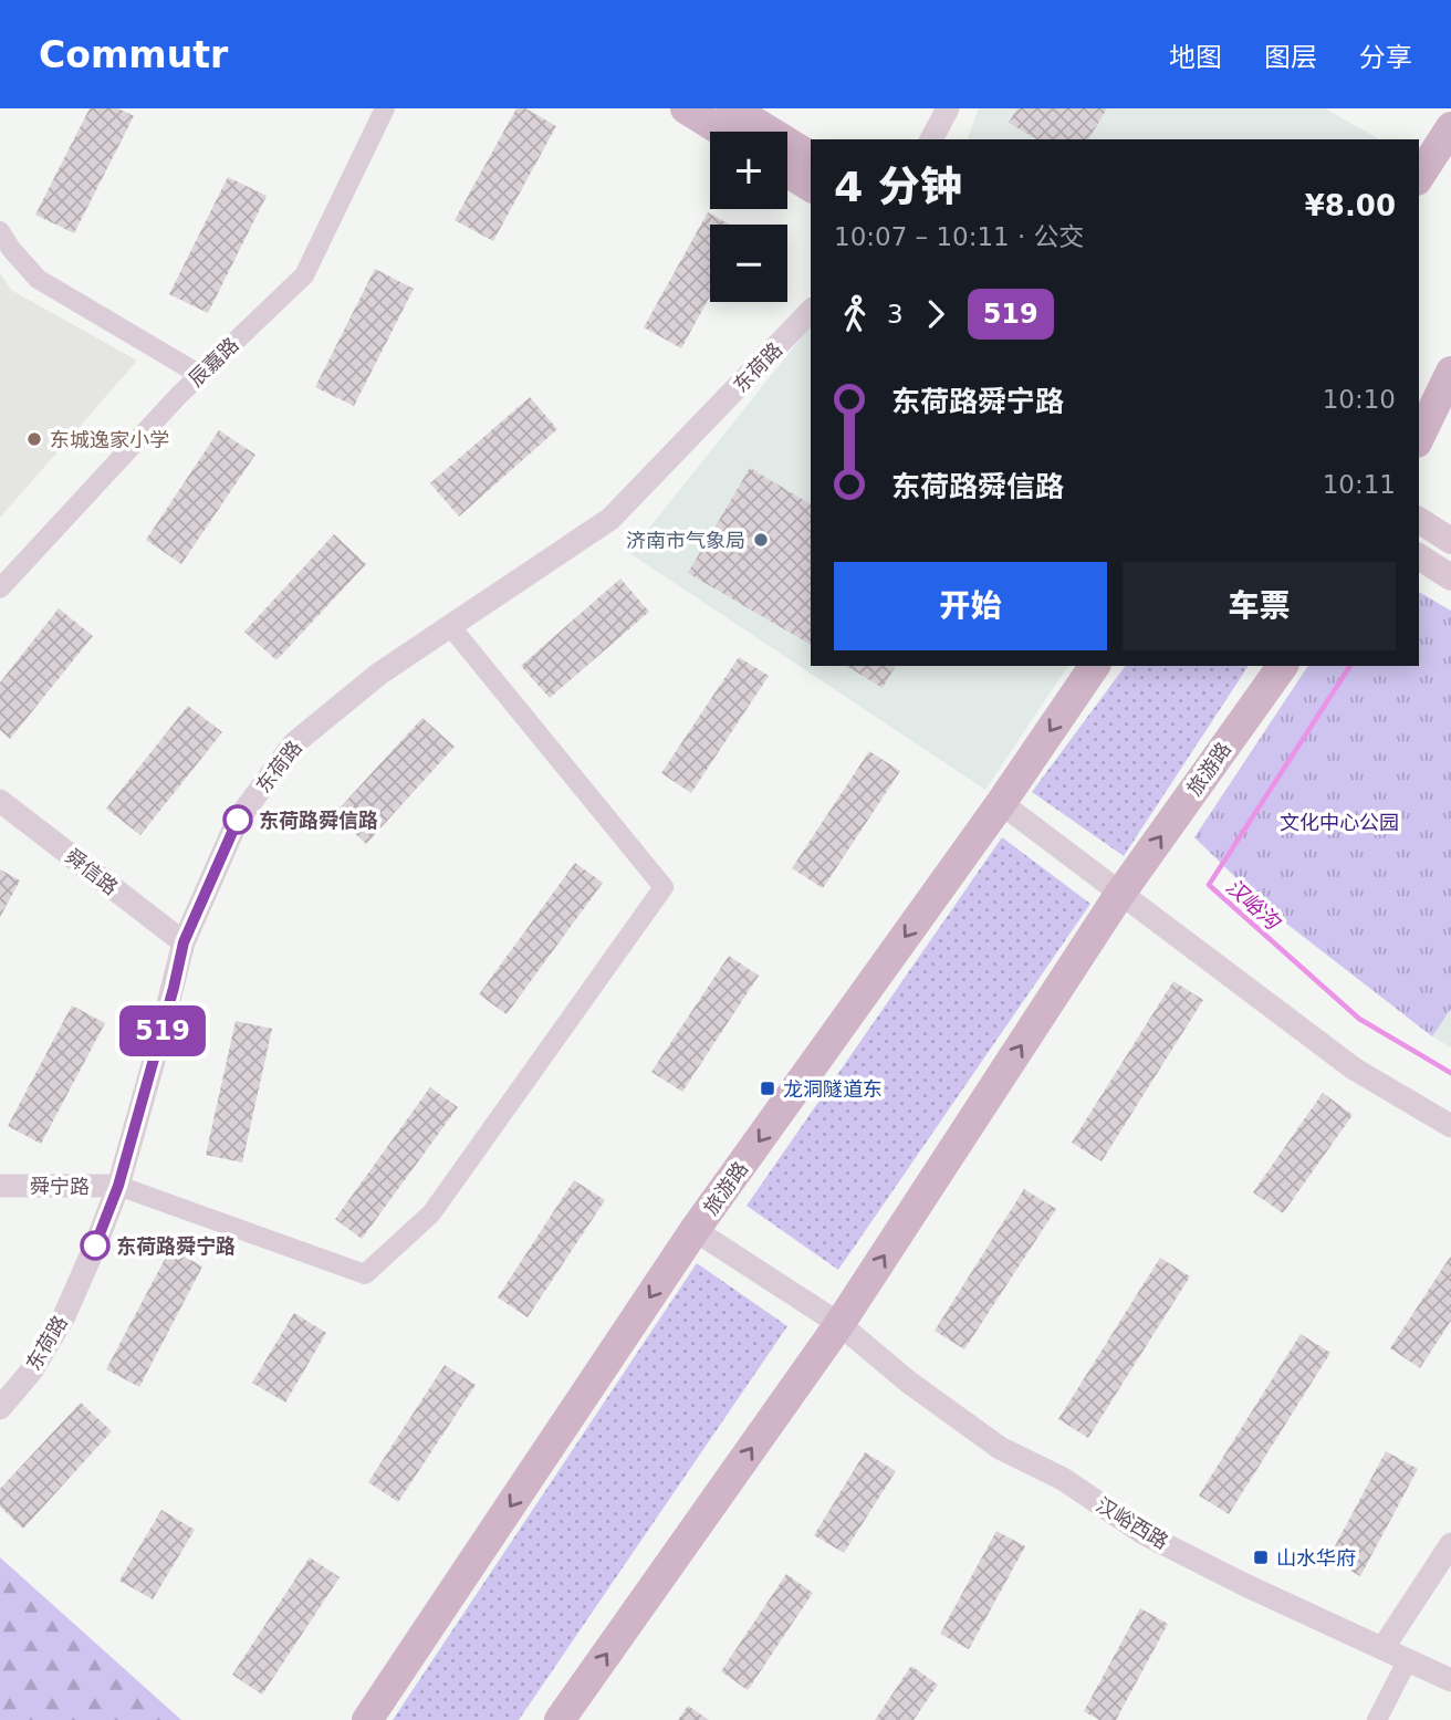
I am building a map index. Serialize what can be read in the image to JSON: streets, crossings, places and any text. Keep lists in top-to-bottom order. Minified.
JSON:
{"streets":{"main road":["旅游路"],"street":["辰嘉路","东荷路","舜信路","舜宁路","汉峪西路"]},"crossings":[["东荷路","舜信路"],["东荷路","舜宁路"],["旅游路","汉峪西路"]],"water":["汉峪沟"],"parks":["文化中心公园"],"places":{"other":["东城逸家小学","济南市气象局","东荷路舜信路","东荷路舜宁路"],"transit":["龙洞隧道东","山水华府"]},"lines":["bus line 519"],"page":{"header":"Commutr","nav":["地图","图层","分享"],"on_map":"519","map_buttons":["+","−"],"heading":["4 分钟","10:07 – 10:11 · 公交","¥8.00"],"legs":["3","519"],"list":[{"name":"东荷路舜宁路","value":"10:10"},{"name":"东荷路舜信路","value":"10:11"}],"buttons":["开始","车票"]}}
